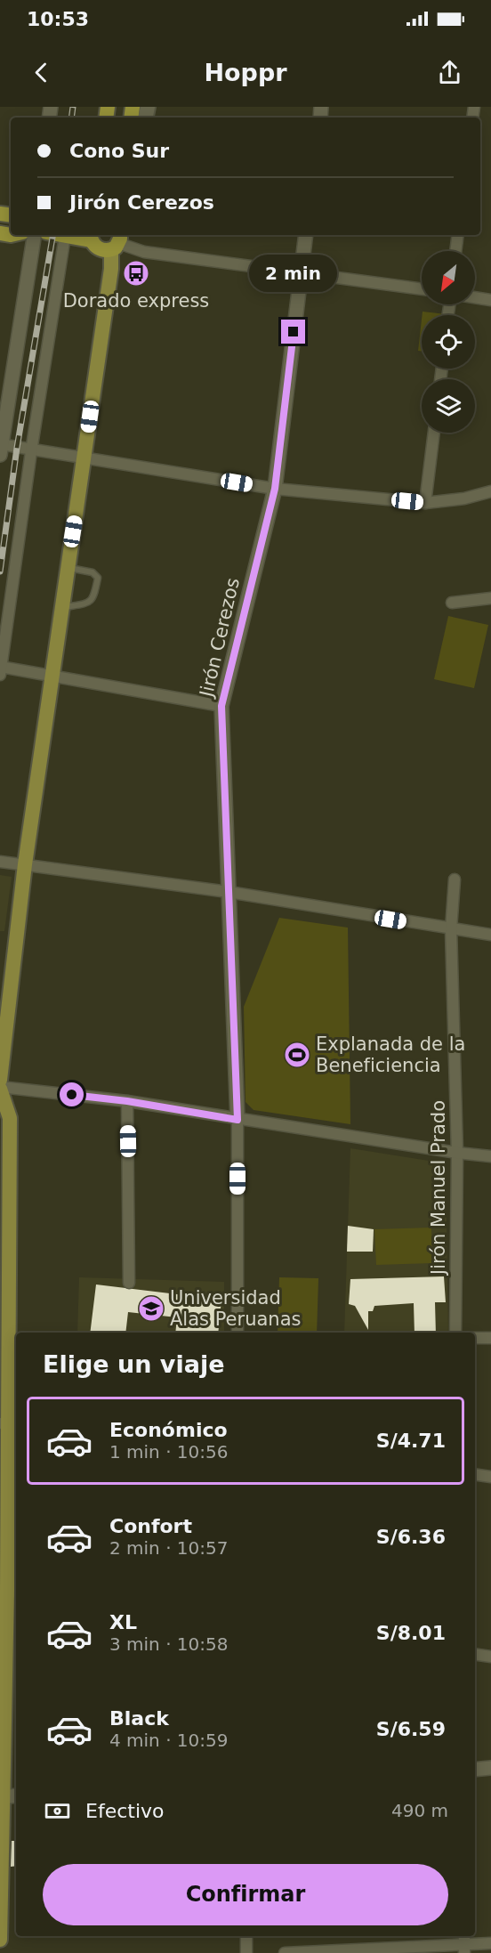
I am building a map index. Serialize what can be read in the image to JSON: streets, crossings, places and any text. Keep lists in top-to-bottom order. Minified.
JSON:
{"streets":{"street":["Jirón Cerezos","Jirón Manuel Prado"]},"places":{"bus stop":["Dorado express"],"sports":["Explanada de la Beneficiencia"],"school or university":["Universidad Alas Peruanas"]},"north":"bottom left","page":{"status":"10:53","header":"Hoppr","banner":["Cono Sur","Jirón Cerezos"],"bubble":"2 min","heading":"Elige un viaje","list":[{"name":"Económico","note":"1 min · 10:56","value":"S/4.71"},{"name":"Confort","note":"2 min · 10:57","value":"S/6.36"},{"name":"XL","note":"3 min · 10:58","value":"S/8.01"},{"name":"Black","note":"4 min · 10:59","value":"S/6.59"}],"pay":["Efectivo","490 m"],"buttons":"Confirmar"}}
